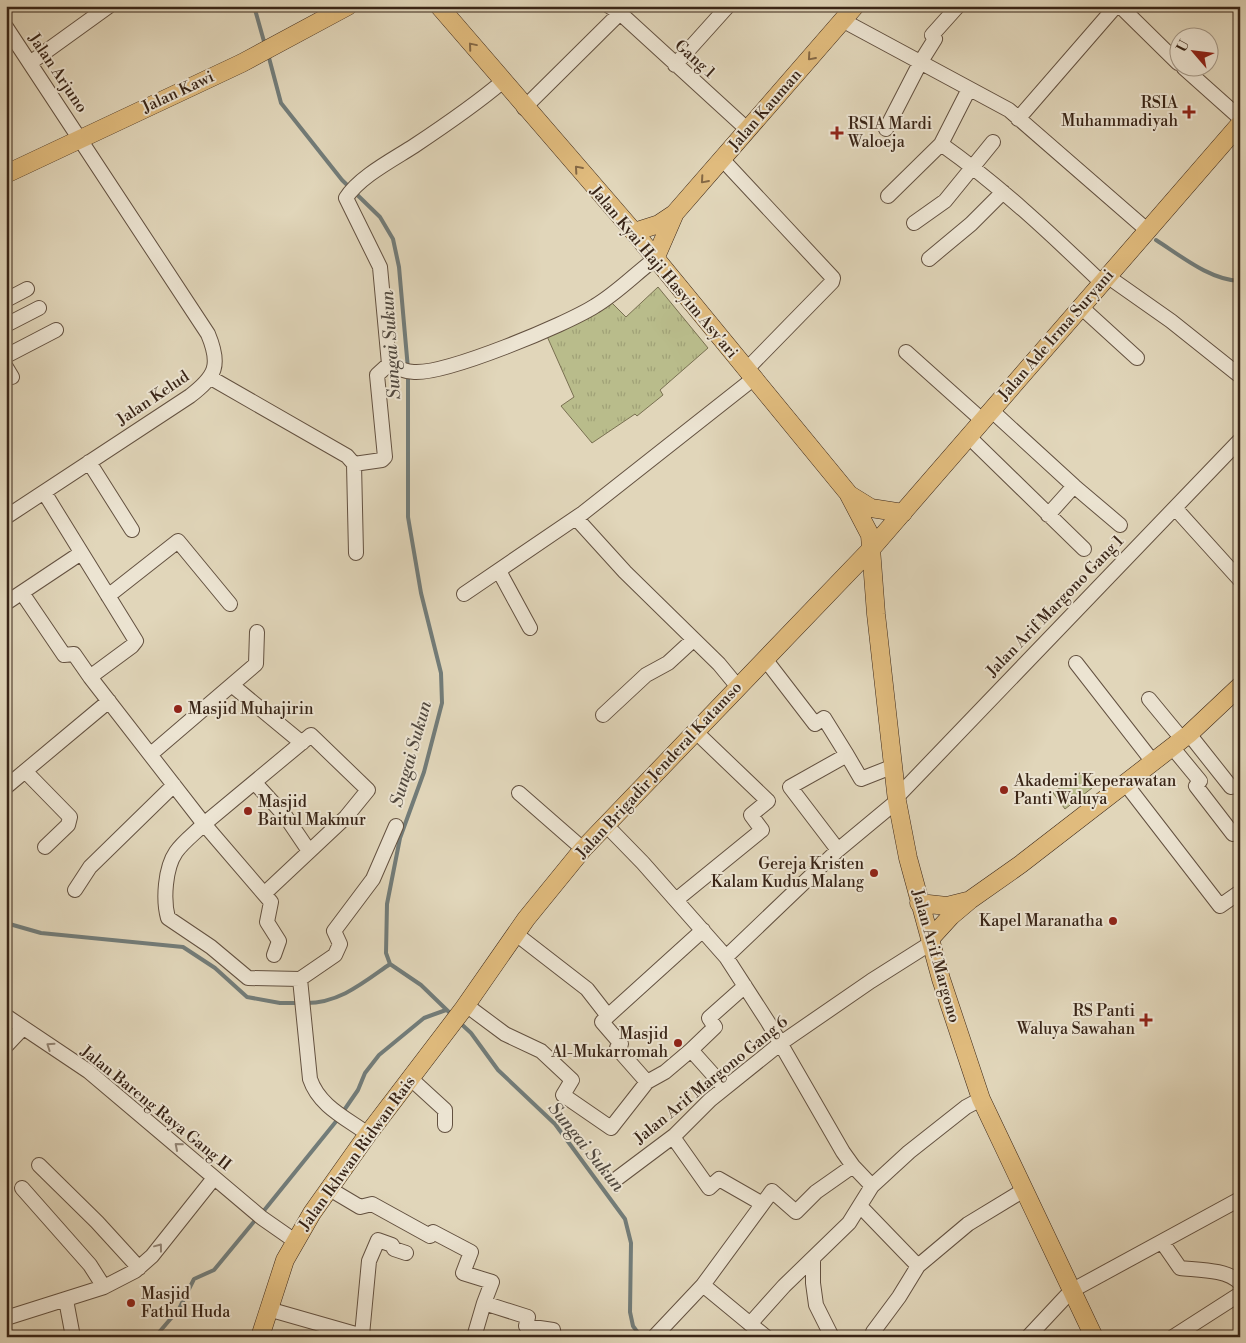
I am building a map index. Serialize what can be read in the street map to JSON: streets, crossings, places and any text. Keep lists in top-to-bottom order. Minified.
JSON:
{"streets":{"main road":["Jalan Kawi","Jalan Kauman","Jalan Kyai Haji Hasyim Asy'ari","Jalan Ade Irma Suryani","Jalan Brigadir Jenderal Katamso","Jalan Arif Margono","Jalan Ikhwan Ridwan Rais"],"street":["Gang 1","Jalan Arjuno","Jalan Kelud","Jalan Arif Margono Gang 1","Jalan Arif Margono Gang 6","Jalan Bareng Raya Gang II"]},"crossings":[["Gang 1","Jalan Kauman"],["Jalan Arjuno","Jalan Kawi"],["Jalan Arjuno","Jalan Kelud"],["Jalan Kawi","Jalan Kelud"],["Jalan Kauman","Jalan Kyai Haji Hasyim Asy'ari"],["Jalan Kyai Haji Hasyim Asy'ari","Jalan Ade Irma Suryani"],["Jalan Kyai Haji Hasyim Asy'ari","Jalan Brigadir Jenderal Katamso"],["Jalan Kyai Haji Hasyim Asy'ari","Jalan Arif Margono"],["Jalan Ade Irma Suryani","Jalan Brigadir Jenderal Katamso"],["Jalan Ade Irma Suryani","Jalan Arif Margono"],["Jalan Arif Margono Gang 1","Jalan Arif Margono"],["Jalan Brigadir Jenderal Katamso","Jalan Arif Margono"],["Jalan Brigadir Jenderal Katamso","Jalan Ikhwan Ridwan Rais"],["Jalan Arif Margono","Jalan Arif Margono Gang 6"],["Jalan Bareng Raya Gang II","Jalan Ikhwan Ridwan Rais"]],"one_way":["Jalan Kauman","Jalan Kyai Haji Hasyim Asy'ari"],"water":["Sungai Sukun"],"places":{"health":["RSIA Muhammadiyah","RSIA Mardi Waloeja","RS Panti Waluya Sawahan"],"other":["Masjid Muhajirin","Akademi Keperawatan Panti Waluya","Masjid Baitul Makmur","Gereja Kristen Kalam Kudus Malang","Kapel Maranatha","Masjid Al-Mukarromah","Masjid Fathul Huda"]},"north":"top left"}
